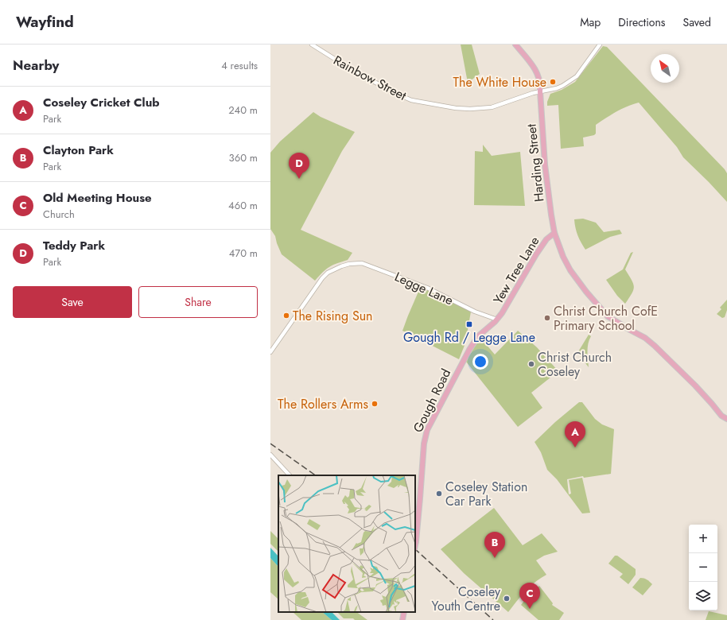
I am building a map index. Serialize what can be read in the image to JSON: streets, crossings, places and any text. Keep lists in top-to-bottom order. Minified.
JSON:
{"streets":{"main road":["Harding Street","Yew Tree Lane","Gough Road"],"street":["Rainbow Street","Legge Lane"]},"crossings":[["Rainbow Street","Harding Street"],["Harding Street","Yew Tree Lane"],["Yew Tree Lane","Legge Lane"],["Yew Tree Lane","Gough Road"],["Legge Lane","Gough Road"]],"places":{"other":["The White House","The Rising Sun","Christ Church CofE Primary School","Christ Church Coseley","The Rollers Arms","Coseley Station Car Park","Coseley Youth Centre"],"transit":["Gough Rd / Legge Lane"]},"north":"top left","page":{"header":"Wayfind","nav":["Map","Directions","Saved"],"heading":["Nearby","4 results"],"list":[{"mark":"A","name":"Coseley Cricket Club","note":"Park","value":"240 m"},{"mark":"B","name":"Clayton Park","note":"Park","value":"360 m"},{"mark":"C","name":"Old Meeting House","note":"Church","value":"460 m"},{"mark":"D","name":"Teddy Park","note":"Park","value":"470 m"}],"pins":["D","A","B","C"],"buttons":["Save","Share"],"map_buttons":["+","−"]}}
